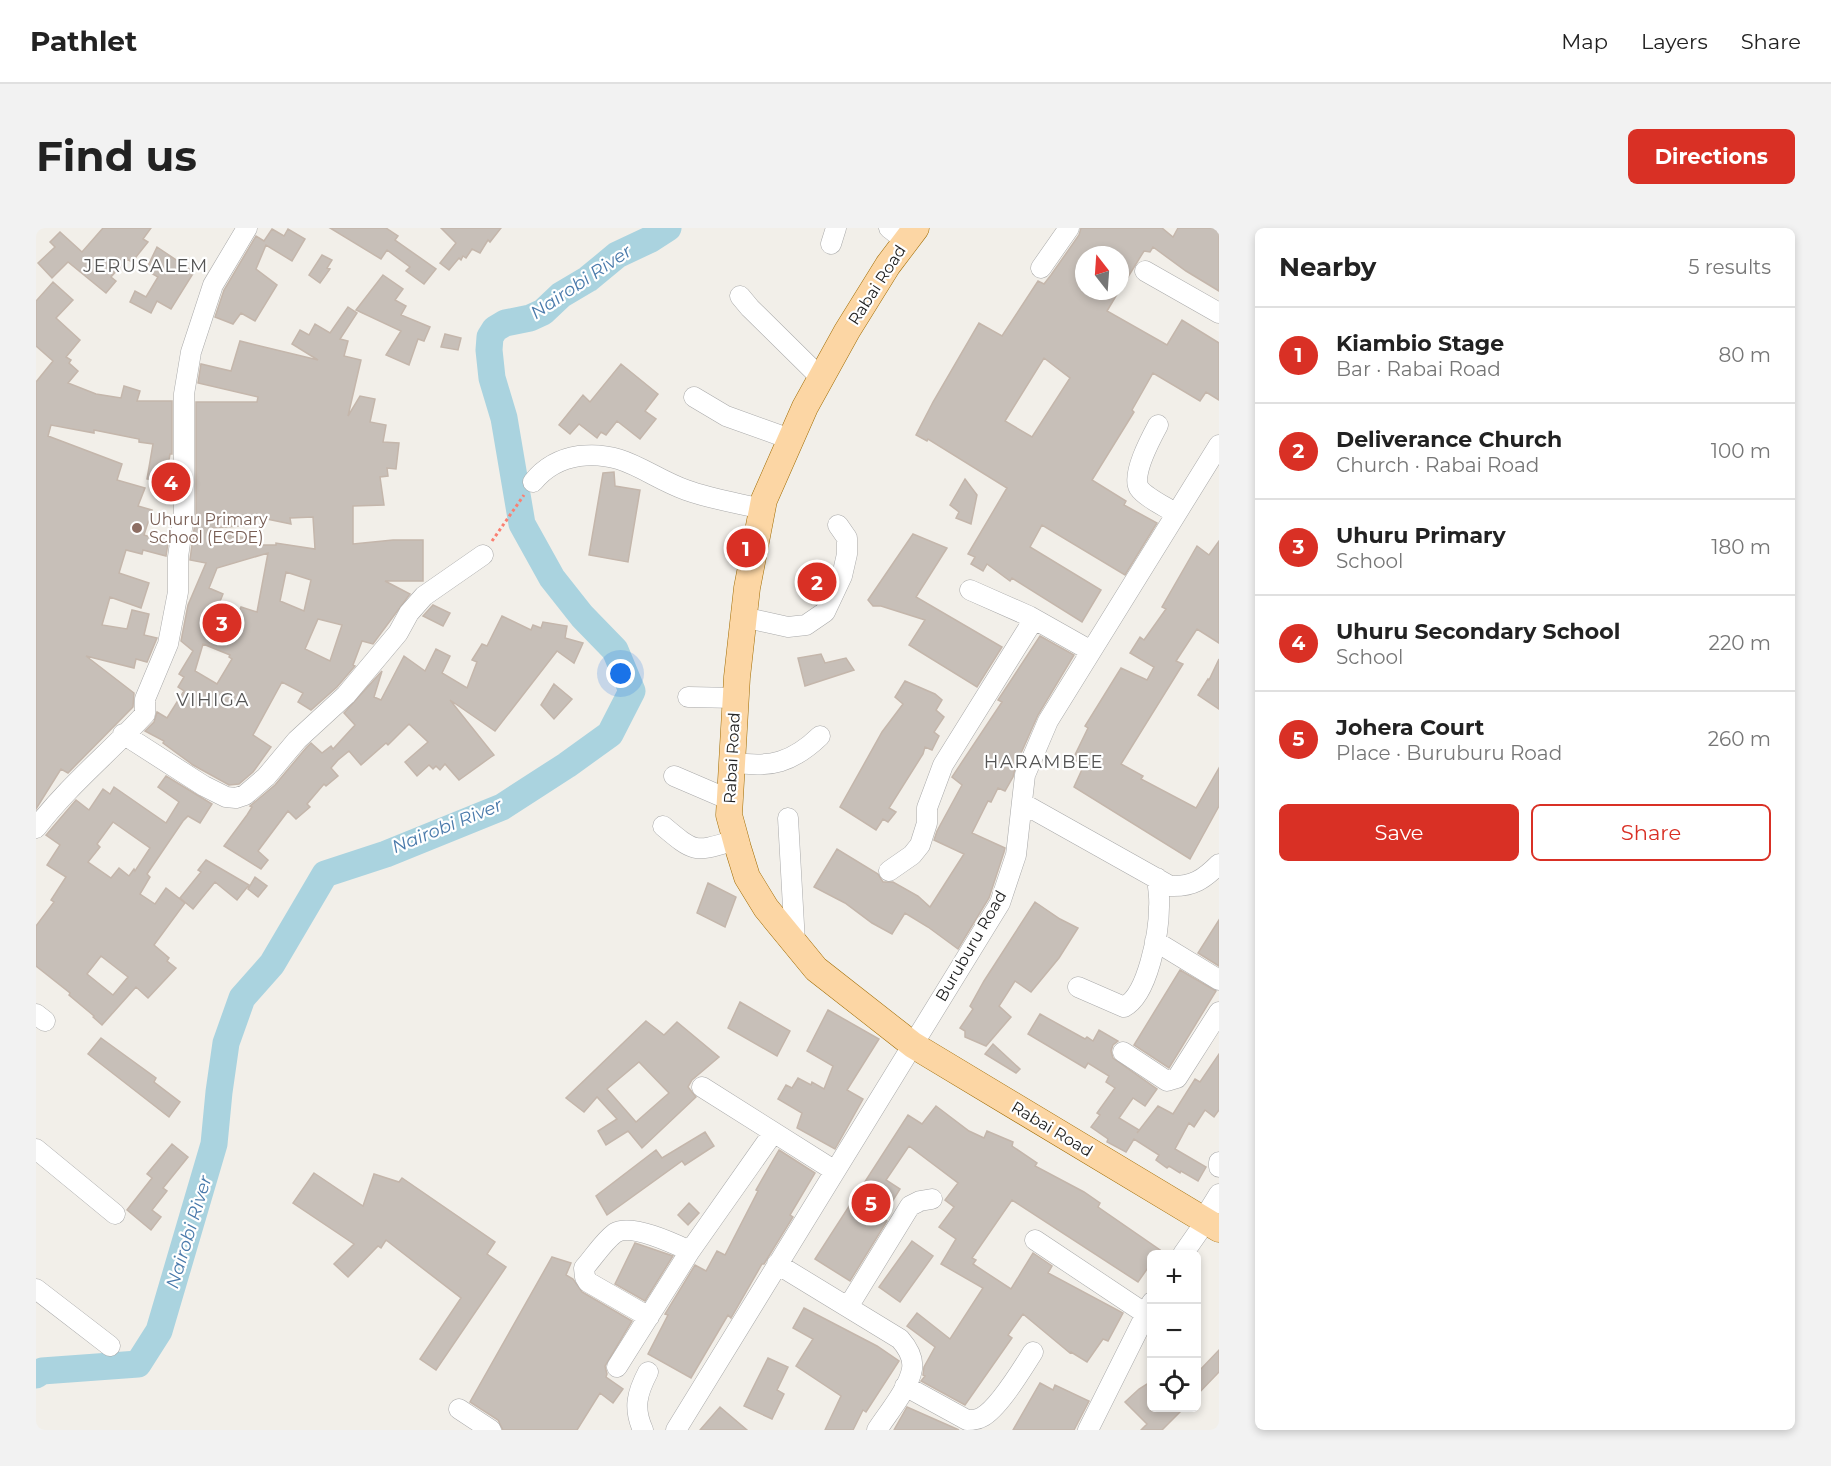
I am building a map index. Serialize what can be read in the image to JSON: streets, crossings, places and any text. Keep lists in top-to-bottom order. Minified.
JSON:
{"streets":{"main road":["Rabai Road"],"street":["Buruburu Road"]},"crossings":[["Rabai Road","Buruburu Road"]],"districts":["JERUSALEM","VIHIGA","HARAMBEE"],"water":["Nairobi River"],"places":["Uhuru Primary School (ECDE)"],"north":"top","page":{"header":"Pathlet","nav":["Map","Layers","Share"],"buttons":["Directions",["Save","Share"]],"title":"Find us","heading":["Nearby","5 results"],"list":[{"mark":"1","name":"Kiambio Stage","note":"Bar · Rabai Road","value":"80 m"},{"mark":"2","name":"Deliverance Church","note":"Church · Rabai Road","value":"100 m"},{"mark":"3","name":"Uhuru Primary","note":"School","value":"180 m"},{"mark":"4","name":"Uhuru Secondary School","note":"School","value":"220 m"},{"mark":"5","name":"Johera Court","note":"Place · Buruburu Road","value":"260 m"}],"pins":["4","1","2","3","5"],"map_buttons":["+","−"]}}
